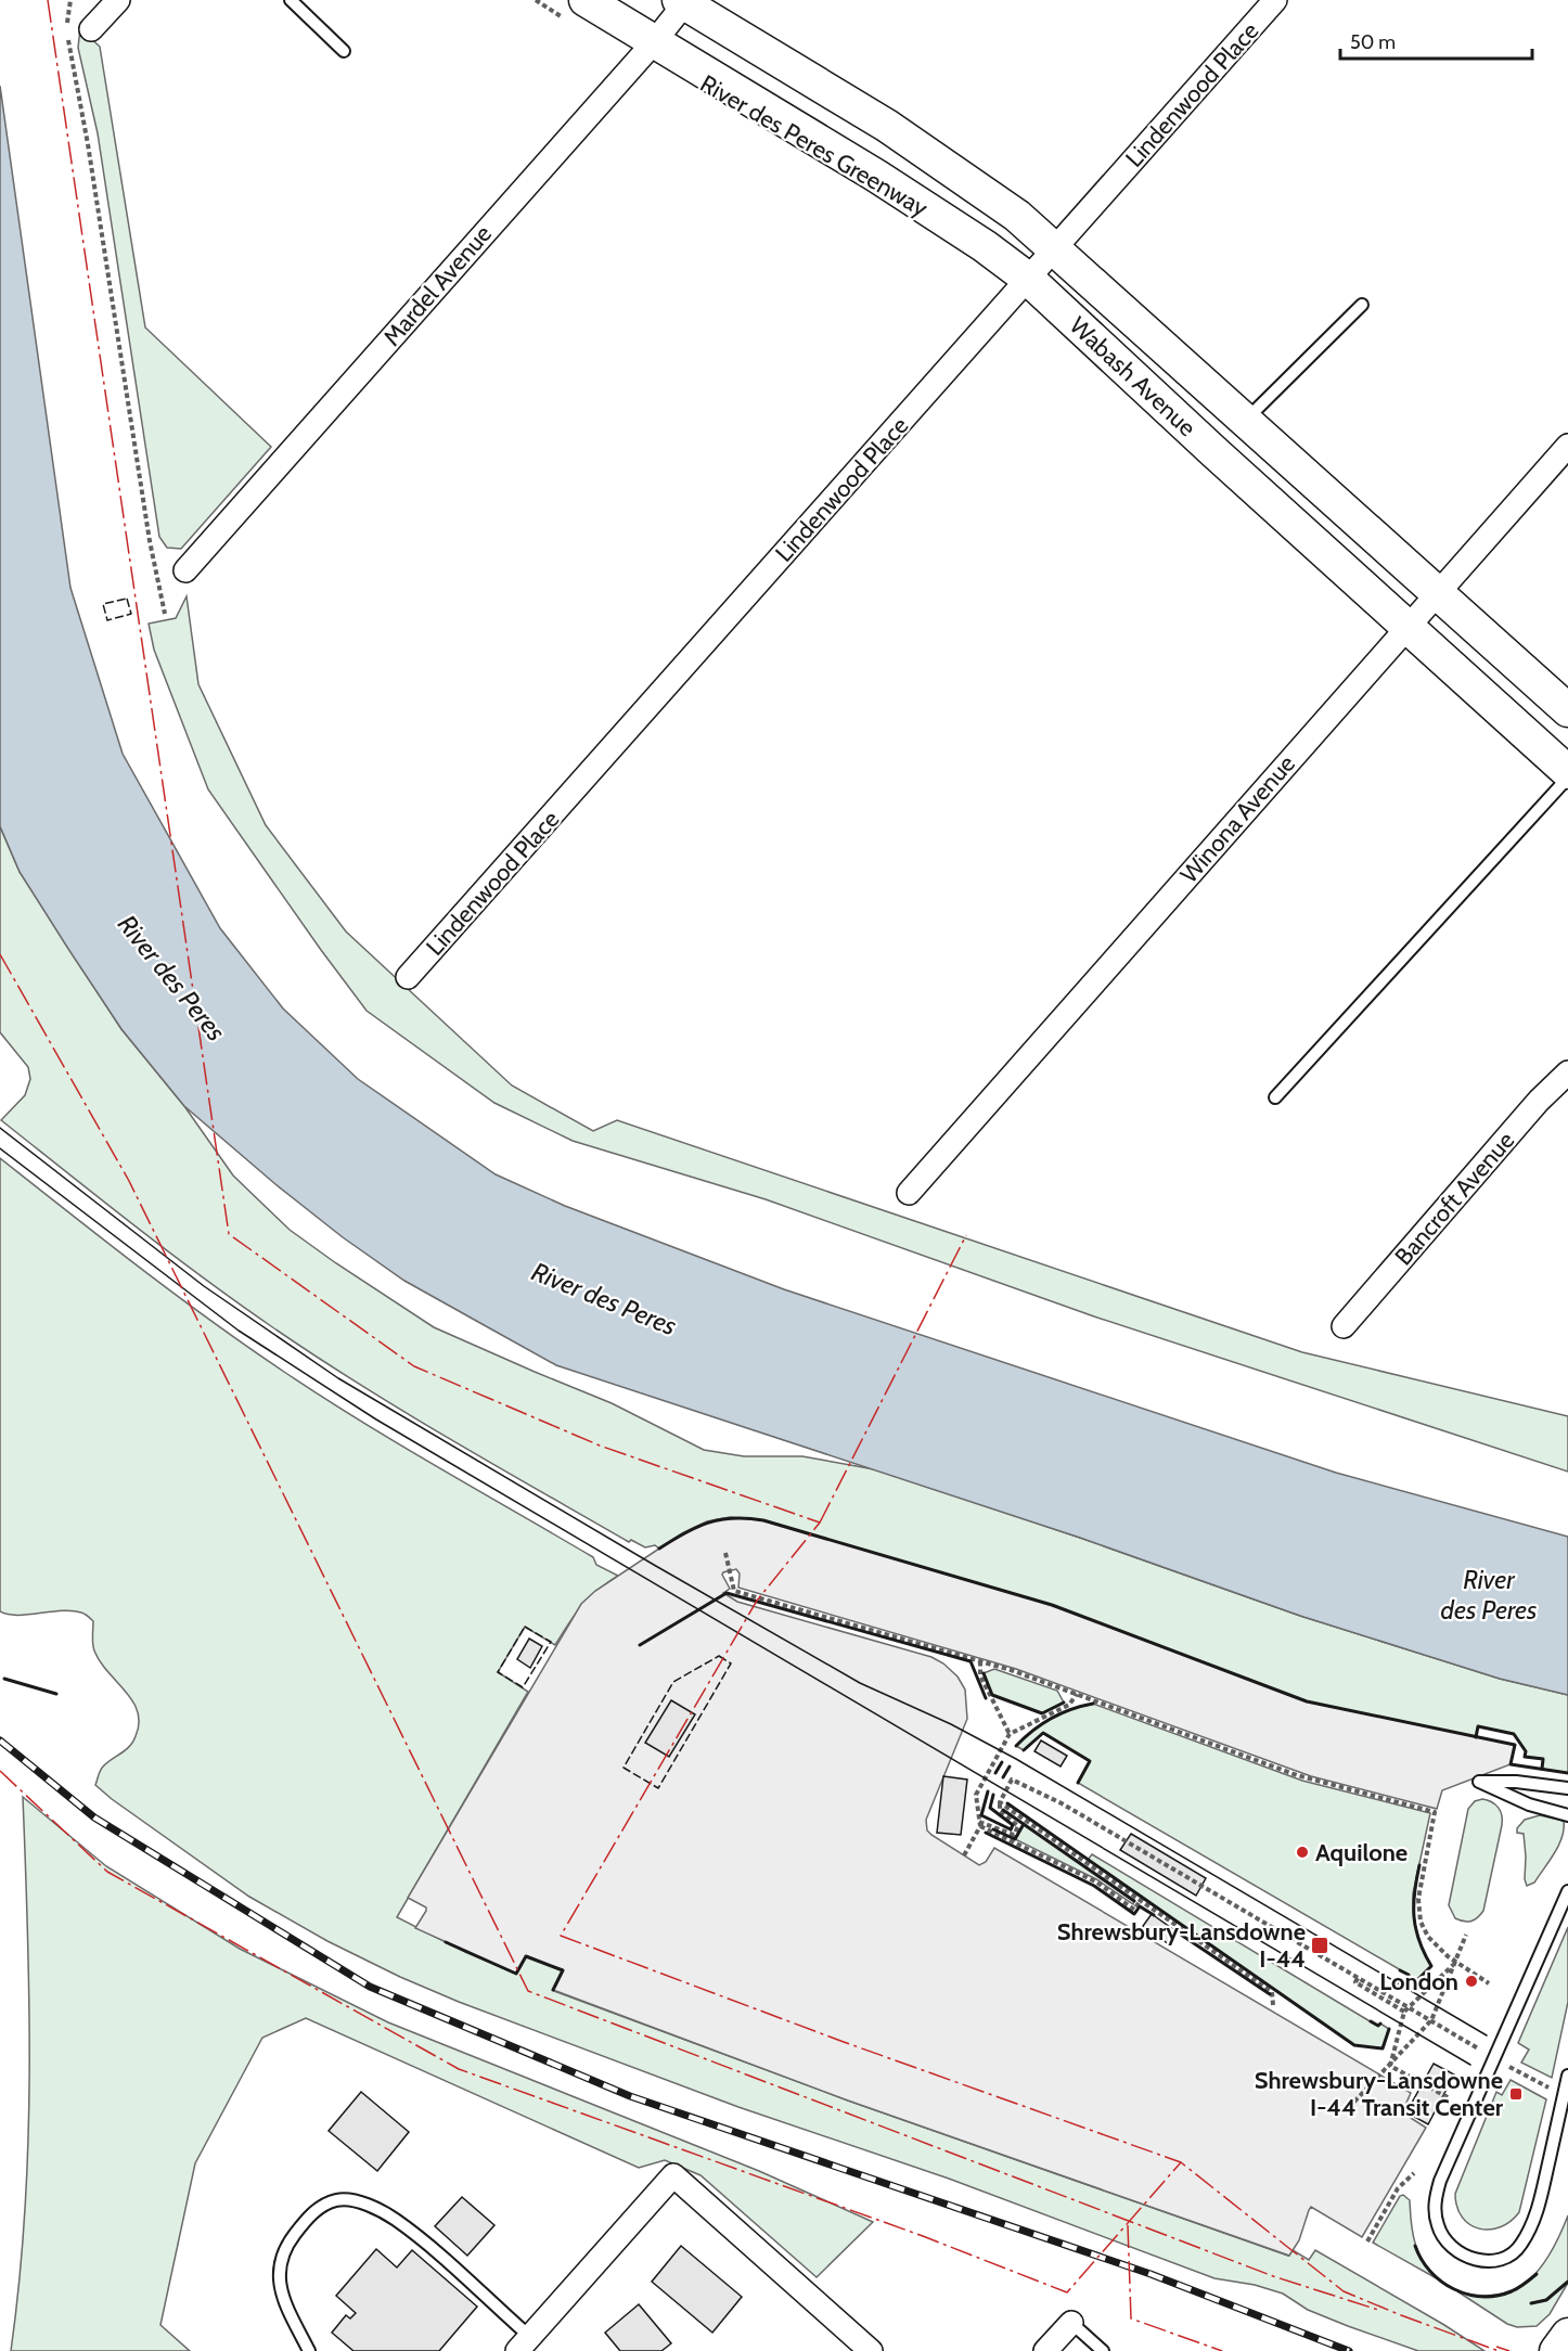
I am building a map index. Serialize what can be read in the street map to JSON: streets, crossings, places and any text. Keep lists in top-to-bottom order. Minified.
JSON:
{"streets":{"main road":["Wabash Avenue"],"street":["Lindenwood Place","Mardel Avenue","Winona Avenue","Bancroft Avenue"]},"crossings":[["Lindenwood Place","Wabash Avenue"],["Mardel Avenue","Wabash Avenue"],["Wabash Avenue","Winona Avenue"]],"water":["River des Peres"],"places":{"other":["Aquilone","London"],"transit":["Shrewsbury-Lansdowne I-44","Shrewsbury-Lansdowne I-44 Transit Center"]},"scale_bar":"50 m"}
